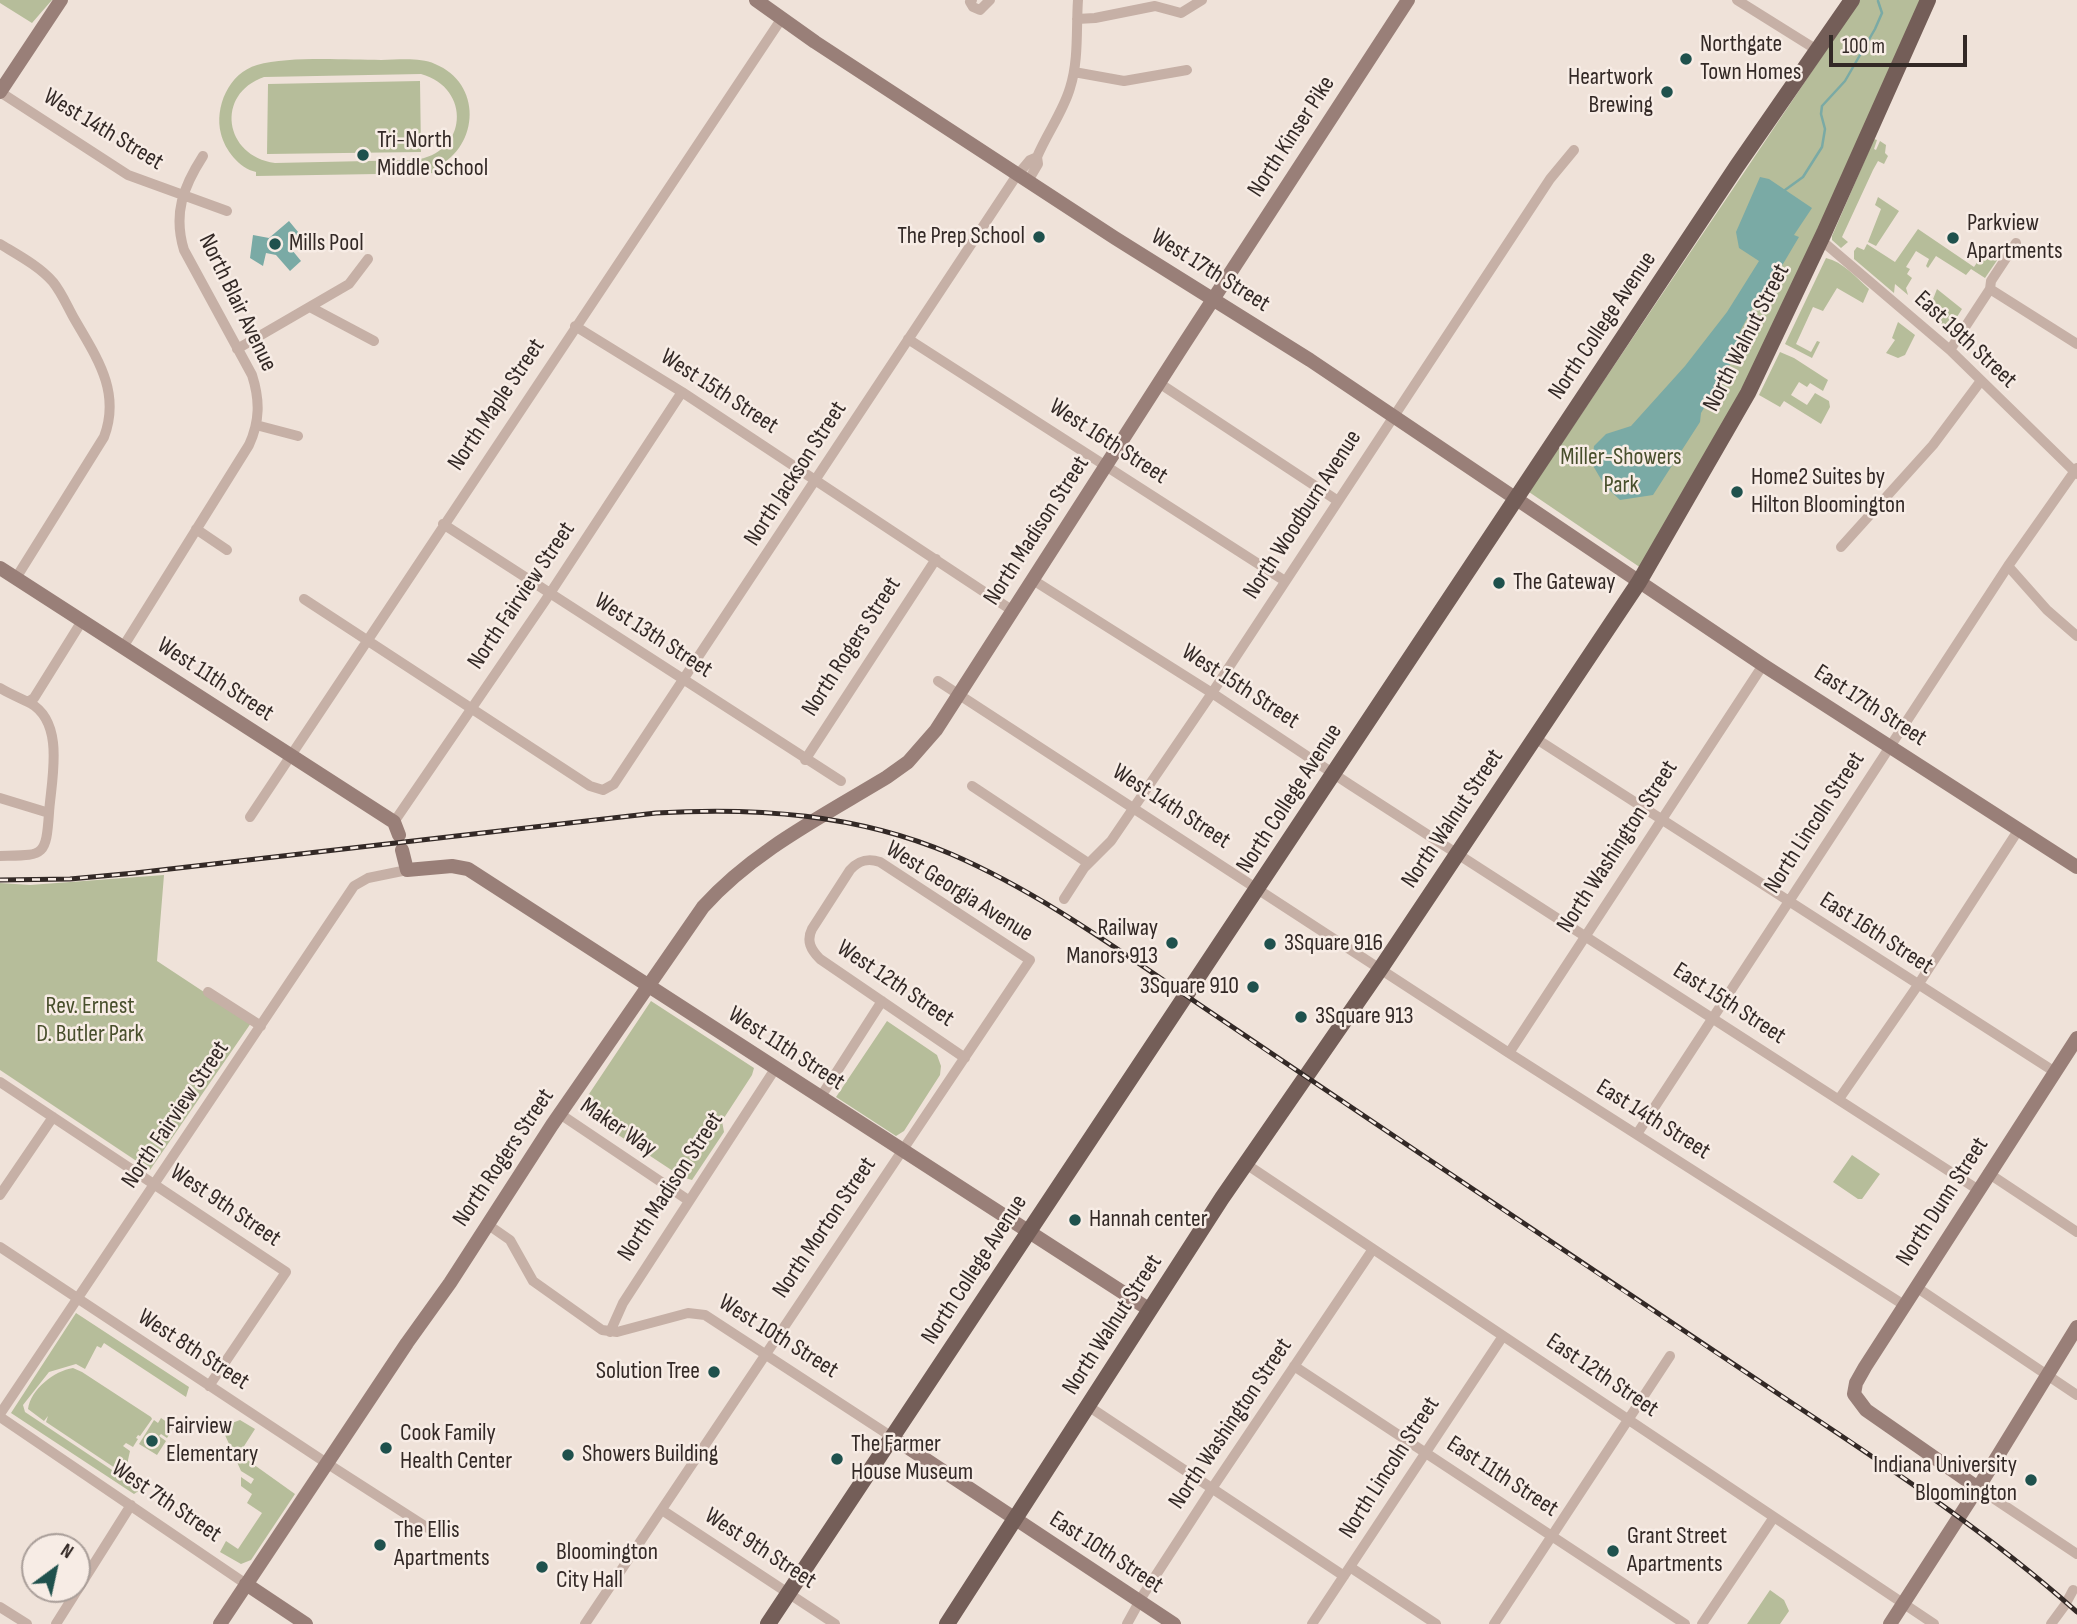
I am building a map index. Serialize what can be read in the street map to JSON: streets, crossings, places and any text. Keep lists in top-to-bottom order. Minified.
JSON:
{"streets":{"main road":["North College Avenue","North Walnut Street"],"street":["West 14th Street","North Kinser Pike","West 17th Street","North Blair Avenue","East 19th Street","West 15th Street","North Maple Street","West 16th Street","North Jackson Street","North Woodburn Avenue","North Madison Street","North Fairview Street","West 13th Street","North Rogers Street","West 11th Street","East 17th Street","North Lincoln Street","North Washington Street","West Georgia Avenue","East 16th Street","West 12th Street","East 15th Street","East 14th Street","Maker Way","North Dunn Street","West 9th Street","North Morton Street","West 10th Street","West 8th Street","East 12th Street","East 11th Street","West 7th Street","East 10th Street"]},"crossings":[["West 14th Street","North Blair Avenue"],["West 14th Street","North College Avenue"],["West 14th Street","North Walnut Street"],["West 14th Street","North Woodburn Avenue"],["West 14th Street","North Madison Street"],["West 14th Street","East 14th Street"],["North Kinser Pike","West 17th Street"],["North Kinser Pike","North Madison Street"],["West 17th Street","North College Avenue"],["West 17th Street","North Walnut Street"],["West 17th Street","North Maple Street"],["West 17th Street","North Jackson Street"],["West 17th Street","North Woodburn Avenue"],["West 17th Street","North Madison Street"],["West 17th Street","East 17th Street"],["North Blair Avenue","West 11th Street"],["North College Avenue","West 15th Street"],["North College Avenue","West 11th Street"],["North College Avenue","West 9th Street"],["North College Avenue","West 10th Street"],["North Walnut Street","East 19th Street"],["North Walnut Street","West 15th Street"],["North Walnut Street","West 11th Street"],["North Walnut Street","East 17th Street"],["North Walnut Street","East 16th Street"],["North Walnut Street","East 15th Street"],["North Walnut Street","East 14th Street"],["North Walnut Street","West 10th Street"],["North Walnut Street","East 12th Street"],["North Walnut Street","East 10th Street"],["East 19th Street","North Lincoln Street"],["West 15th Street","North Maple Street"],["West 15th Street","North Jackson Street"],["West 15th Street","North Woodburn Avenue"],["West 15th Street","North Madison Street"],["West 15th Street","North Fairview Street"],["West 15th Street","North Rogers Street"],["West 15th Street","East 15th Street"],["North Maple Street","West 13th Street"],["North Maple Street","West 11th Street"],["West 16th Street","North Jackson Street"],["West 16th Street","North Woodburn Avenue"],["West 16th Street","North Madison Street"],["North Jackson Street","North Fairview Street"],["North Jackson Street","West 13th Street"],["North Madison Street","North Rogers Street"],["North Madison Street","West 11th Street"],["North Madison Street","Maker Way"],["North Madison Street","West 10th Street"],["North Fairview Street","West 13th Street"],["North Fairview Street","West 11th Street"],["North Fairview Street","West 9th Street"],["North Fairview Street","West 8th Street"],["North Fairview Street","West 7th Street"],["West 13th Street","North Rogers Street"],["North Rogers Street","West 11th Street"],["North Rogers Street","Maker Way"],["North Rogers Street","West 8th Street"],["North Rogers Street","West 7th Street"],["West 11th Street","North Morton Street"],["East 17th Street","North Lincoln Street"],["East 17th Street","North Washington Street"],["North Lincoln Street","East 16th Street"],["North Lincoln Street","East 15th Street"],["North Lincoln Street","East 14th Street"],["North Lincoln Street","East 12th Street"],["North Lincoln Street","East 11th Street"],["North Washington Street","East 16th Street"],["North Washington Street","East 15th Street"],["North Washington Street","East 14th Street"],["North Washington Street","East 12th Street"],["North Washington Street","East 11th Street"],["North Washington Street","East 10th Street"],["West Georgia Avenue","West 12th Street"],["West Georgia Avenue","North Morton Street"],["East 16th Street","North Dunn Street"],["West 12th Street","North Morton Street"],["East 15th Street","North Dunn Street"],["East 14th Street","North Dunn Street"],["West 9th Street","North Morton Street"],["West 9th Street","West 8th Street"],["North Morton Street","West 10th Street"],["West 10th Street","East 10th Street"]],"parks":["Miller-Showers Park","Rev. Ernest D. Butler Park"],"places":["Northgate Town Homes","Heartwork Brewing","Tri-North Middle School","The Prep School","Parkview Apartments","Mills Pool","Home2 Suites by Hilton Bloomington","The Gateway","Railway Manors 913","3Square 916","3Square 910","3Square 913","Hannah center","Solution Tree","Fairview Elementary","Cook Family Health Center","Showers Building","The Farmer House Museum","Indiana University Bloomington","The Ellis Apartments","Grant Street Apartments","Bloomington City Hall"],"scale_bar":"100 m","north":"top right"}
